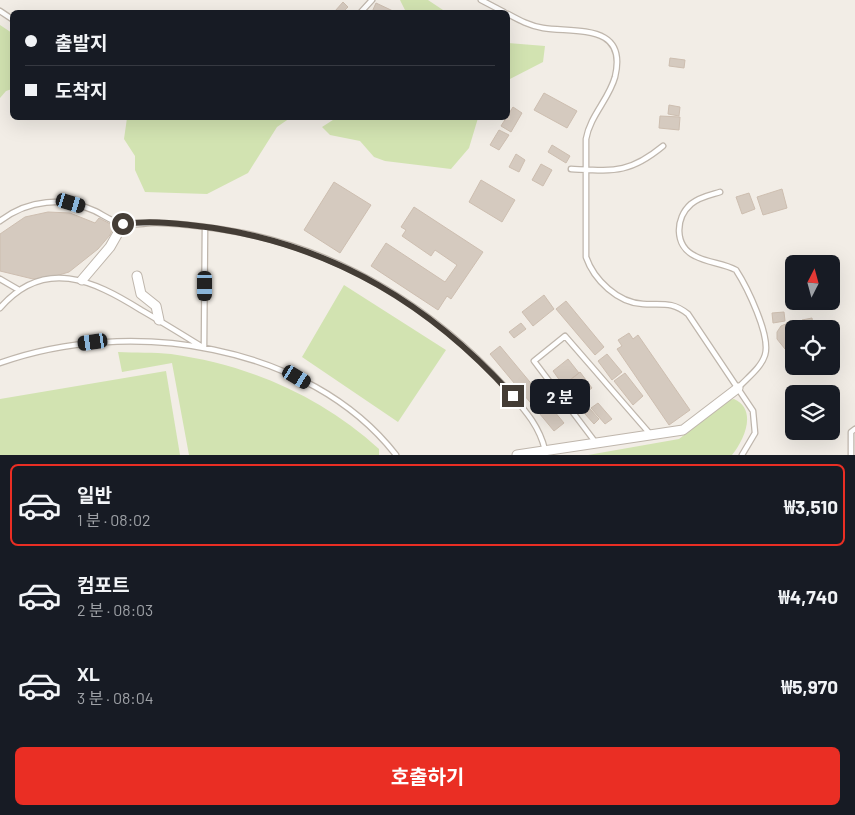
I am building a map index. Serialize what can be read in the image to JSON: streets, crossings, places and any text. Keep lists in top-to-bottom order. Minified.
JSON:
{"north":"top","page":{"banner":["출발지","도착지"],"bubble":"2 분","list":[{"name":"일반","note":"1 분 · 08:02","value":"₩3,510"},{"name":"컴포트","note":"2 분 · 08:03","value":"₩4,740"},{"name":"XL","note":"3 분 · 08:04","value":"₩5,970"}],"buttons":"호출하기"}}
